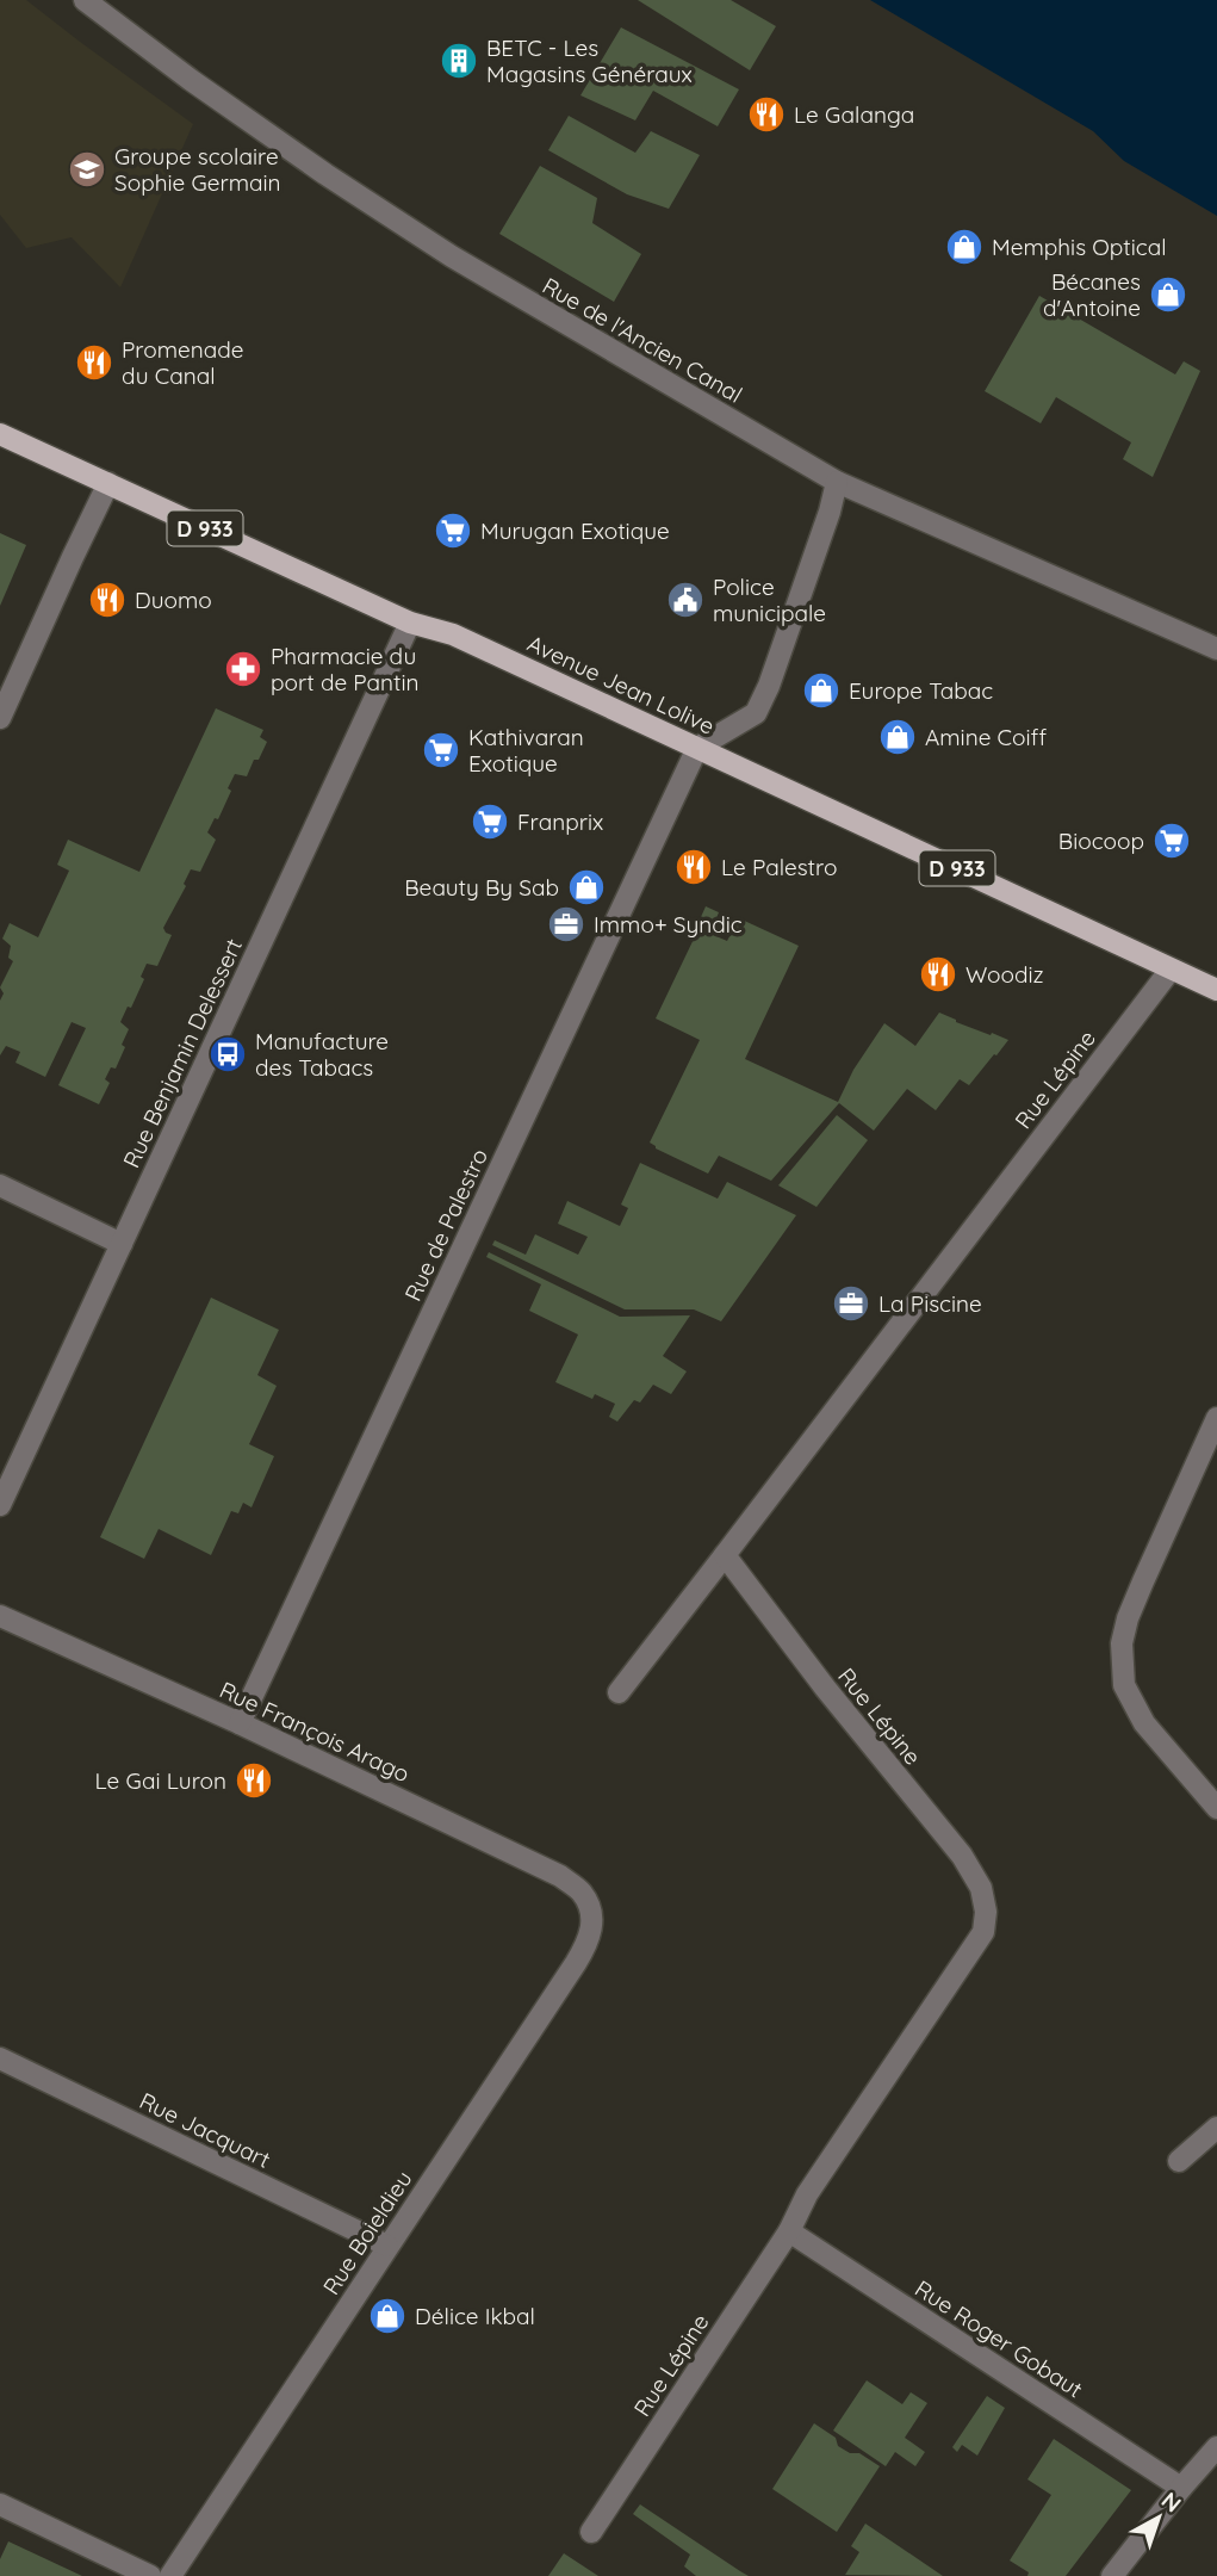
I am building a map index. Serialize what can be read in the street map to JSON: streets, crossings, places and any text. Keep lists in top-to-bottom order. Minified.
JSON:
{"streets":{"main road":["D 933","Avenue Jean Lolive"],"street":["Rue de l'Ancien Canal","Rue Benjamin Delessert","Rue Lépine","Rue de Palestro","Rue François Arago","Rue Jacquart","Rue Boieldieu","Rue Roger Gobaut"]},"crossings":[["Avenue Jean Lolive","Rue Benjamin Delessert"],["Avenue Jean Lolive","Rue Lépine"],["Avenue Jean Lolive","Rue de Palestro"],["Rue Lépine","Rue Roger Gobaut"],["Rue de Palestro","Rue François Arago"],["Rue François Arago","Rue Boieldieu"],["Rue Jacquart","Rue Boieldieu"]],"places":{"building":["BETC - Les Magasins Généraux"],"restaurant":["Le Galanga","Promenade du Canal","Duomo","Le Palestro","Woodiz","Le Gai Luron"],"school or university":["Groupe scolaire Sophie Germain"],"shop":["Memphis Optical","Bécanes d'Antoine","Europe Tabac","Amine Coiff","Beauty By Sab","Délice Ikbal"],"supermarket":["Murugan Exotique","Kathivaran Exotique","Franprix","Biocoop"],"public building":["Police municipale"],"pharmacy":["Pharmacie du port de Pantin"],"office":["Immo+ Syndic","La Piscine"],"bus stop":["Manufacture des Tabacs"]},"north":"top right"}
